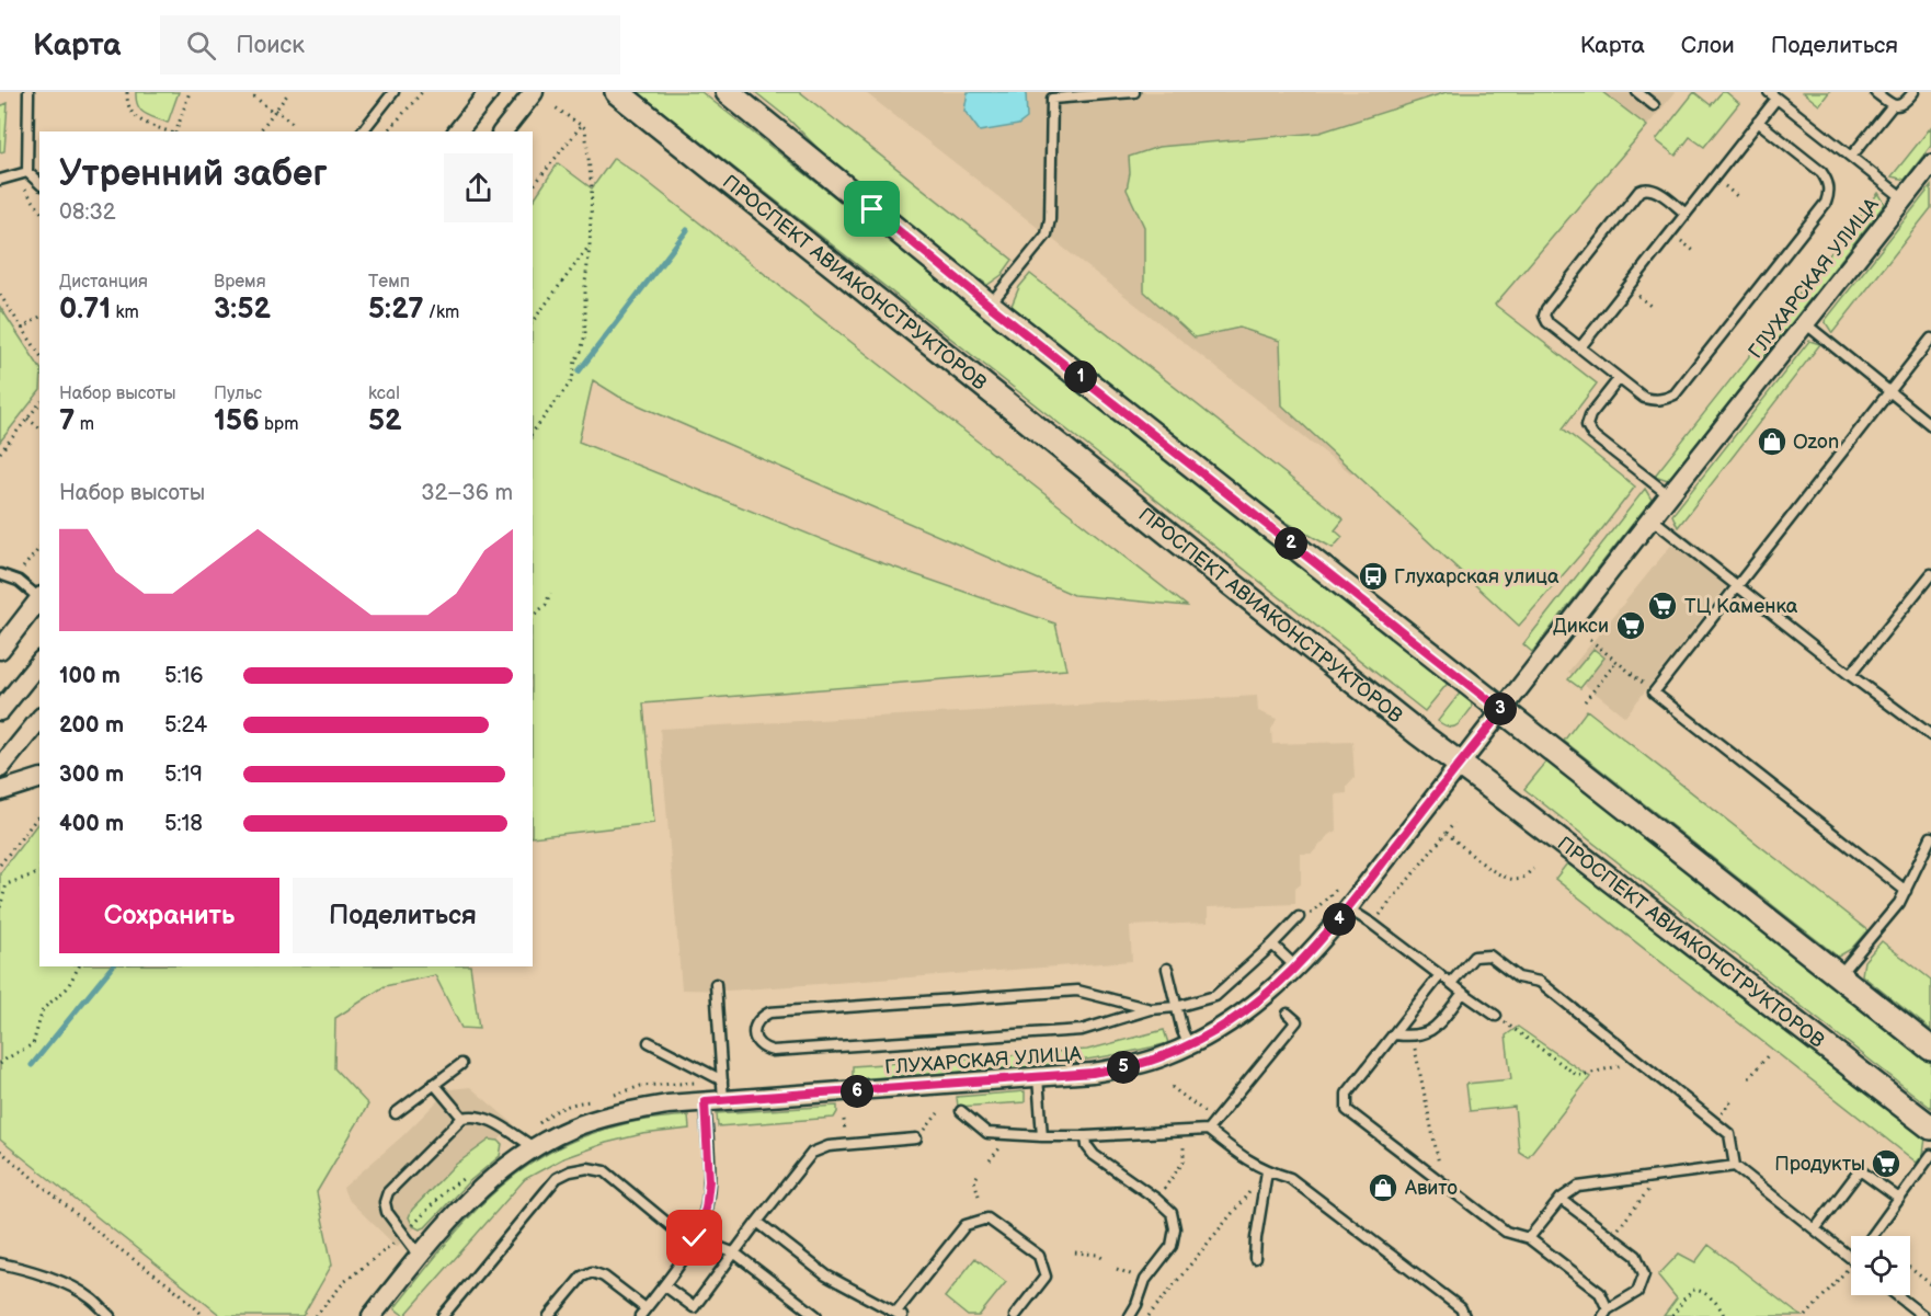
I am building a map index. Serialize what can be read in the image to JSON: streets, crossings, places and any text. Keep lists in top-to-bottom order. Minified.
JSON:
{"streets":{"street":["ГЛУХАРСКАЯ УЛИЦА","ПРОСПЕКТ АВИАКОНСТРУКТОРОВ"]},"crossings":[["ГЛУХАРСКАЯ УЛИЦА","ПРОСПЕКТ АВИАКОНСТРУКТОРОВ"]],"places":{"shop":["Ozon","Авито"],"bus stop":["Глухарская улица"],"supermarket":["ТЦ Каменка","Дикси","Продукты"]},"page":{"header":"Карта","search":"Поиск","nav":["Карта","Слои","Поделиться"],"heading":["Утренний забег","08:32"],"stats":[["Дистанция","0.71 km"],["Время","3:52"],["Темп","5:27 /km"],["Набор высоты","7 m"],["Пульс","156 bpm"],["kcal","52"]],"pins":["1","2","3","4","5","6"],"chart":["Набор высоты","32–36 m"],"list":[{"name":"100 m","note":"5:16"},{"name":"200 m","note":"5:24"},{"name":"300 m","note":"5:19"},{"name":"400 m","note":"5:18"}],"buttons":["Сохранить","Поделиться"]}}
